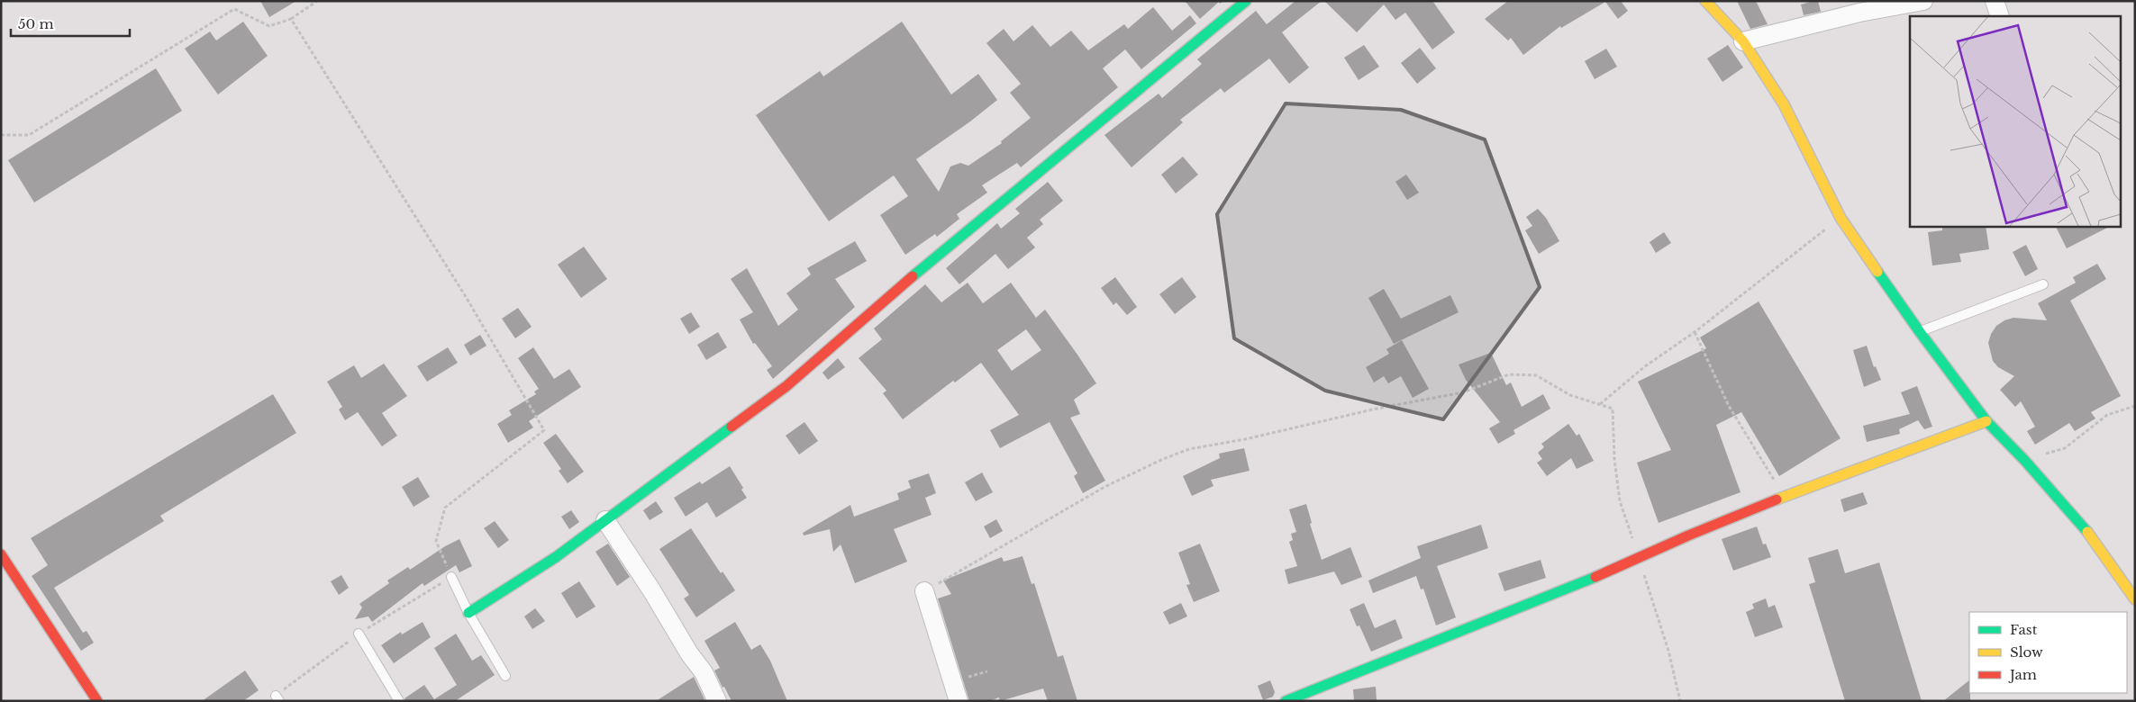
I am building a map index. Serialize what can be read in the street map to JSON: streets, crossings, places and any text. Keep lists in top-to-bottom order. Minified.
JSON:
{"legend":["Fast","Slow","Jam"],"scale_bar":"50 m"}
